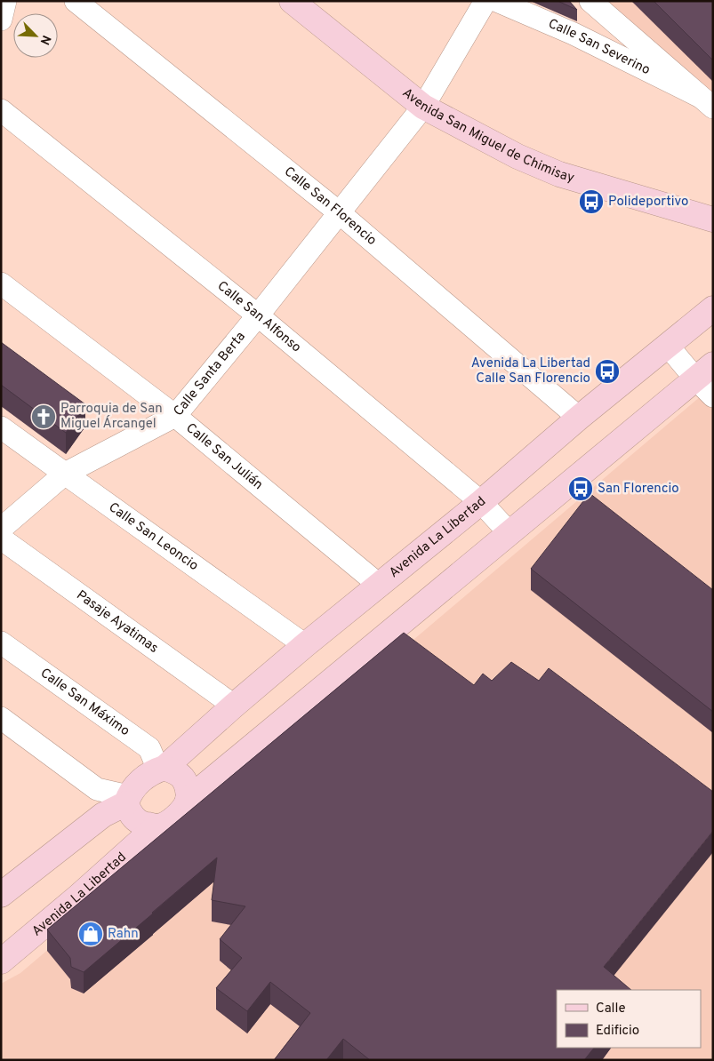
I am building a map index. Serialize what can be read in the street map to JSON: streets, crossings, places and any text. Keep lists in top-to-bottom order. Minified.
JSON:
{"streets":{"street":["Calle San Severino","Avenida San Miguel de Chimisay","Calle San Florencio","Calle San Alfonso","Calle Santa Berta","Calle San Julián","Calle San Leoncio","Avenida La Libertad","Pasaje Ayatimas","Calle San Máximo"]},"crossings":[["Avenida San Miguel de Chimisay","Calle Santa Berta"],["Calle San Florencio","Calle Santa Berta"],["Calle San Florencio","Avenida La Libertad"],["Calle San Alfonso","Calle Santa Berta"],["Calle San Alfonso","Avenida La Libertad"],["Calle Santa Berta","Calle San Julián"],["Calle Santa Berta","Calle San Leoncio"],["Calle San Julián","Avenida La Libertad"],["Calle San Leoncio","Avenida La Libertad"],["Avenida La Libertad","Pasaje Ayatimas"],["Avenida La Libertad","Calle San Máximo"]],"places":{"bus stop":["Polideportivo","Avenida La Libertad Calle San Florencio","San Florencio"],"church":["Parroquia de San Miguel Árcangel"],"shop":["Rahn"]},"legend":["Calle","Edificio"],"north":"bottom right"}
